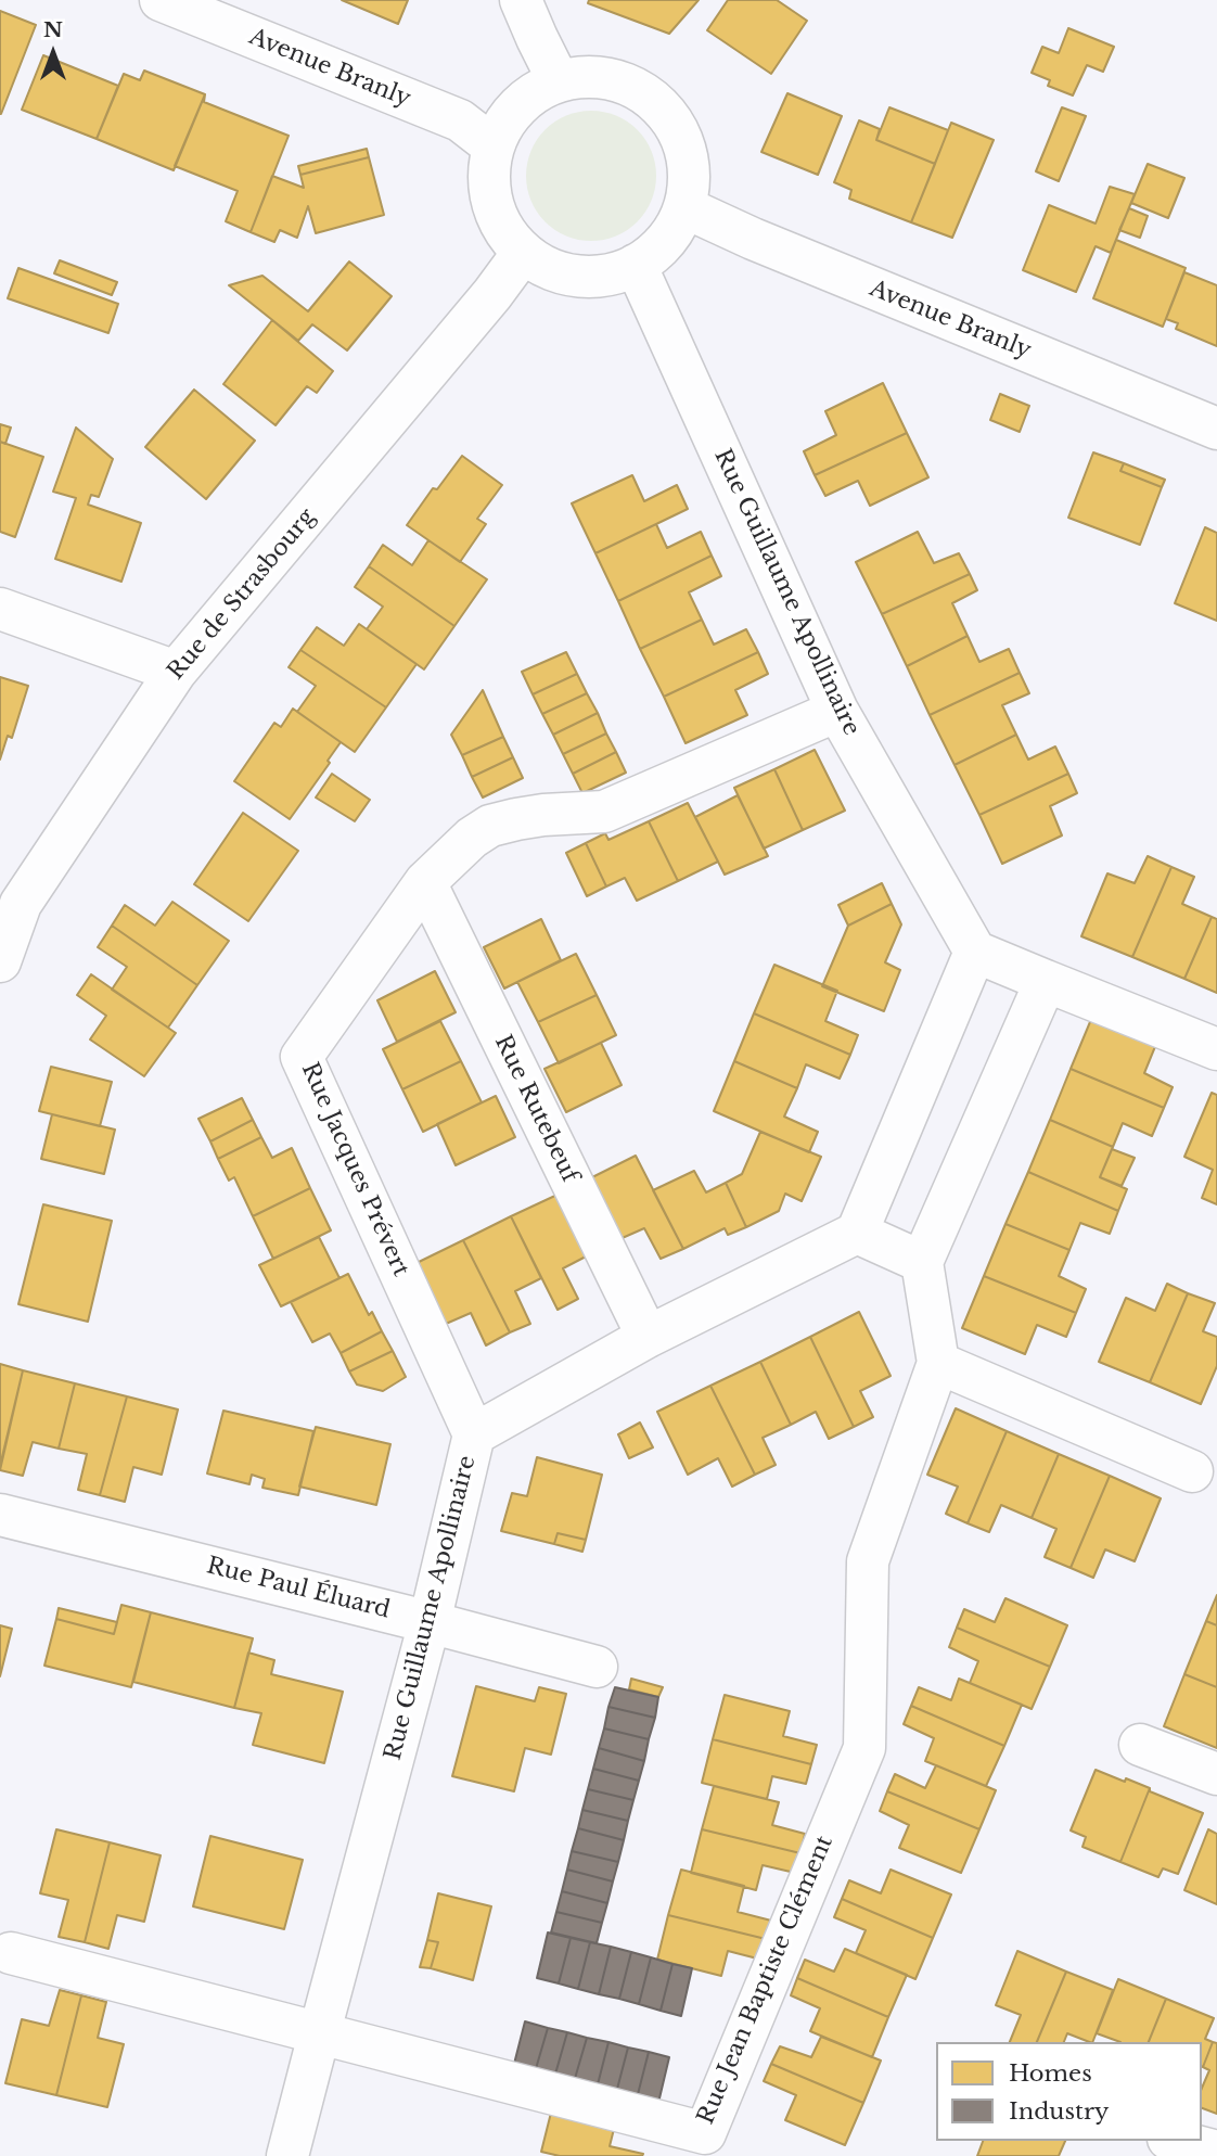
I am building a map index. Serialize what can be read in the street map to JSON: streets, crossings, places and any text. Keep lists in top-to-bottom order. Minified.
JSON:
{"streets":{"street":["Avenue Branly","Rue Guillaume Apollinaire","Rue de Strasbourg","Rue Rutebeuf","Rue Jacques Prévert","Rue Paul Éluard","Rue Jean Baptiste Clément"]},"crossings":[["Avenue Branly","Rue Guillaume Apollinaire"],["Avenue Branly","Rue de Strasbourg"],["Rue Guillaume Apollinaire","Rue de Strasbourg"],["Rue Guillaume Apollinaire","Rue Rutebeuf"],["Rue Guillaume Apollinaire","Rue Jacques Prévert"],["Rue Guillaume Apollinaire","Rue Paul Éluard"],["Rue Guillaume Apollinaire","Rue Jean Baptiste Clément"],["Rue Rutebeuf","Rue Jacques Prévert"]],"legend":["Homes","Industry"],"north":"top"}
